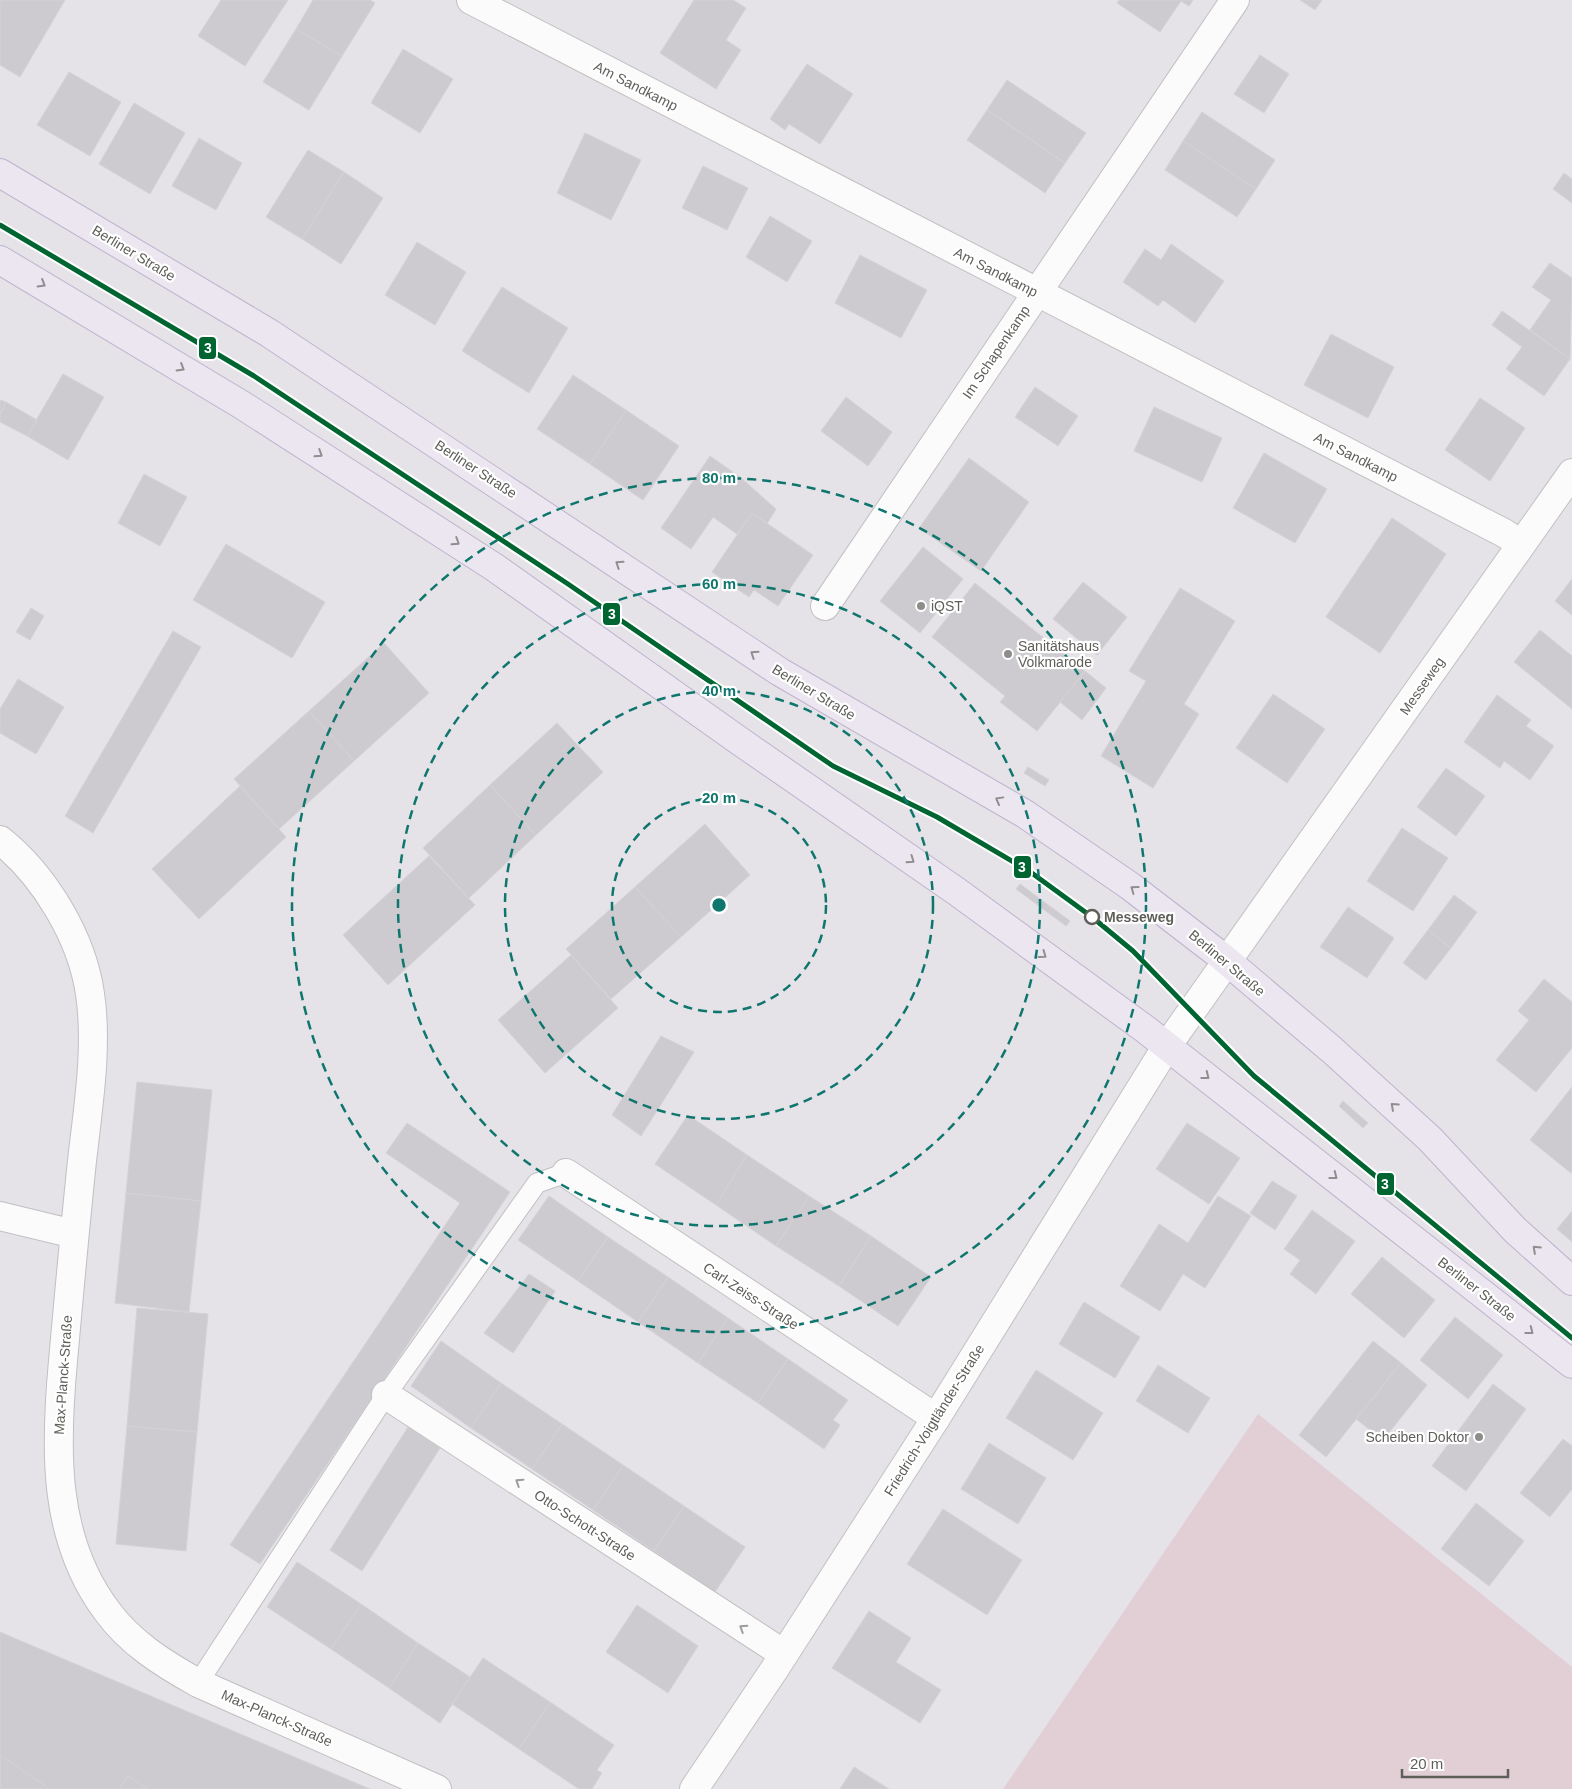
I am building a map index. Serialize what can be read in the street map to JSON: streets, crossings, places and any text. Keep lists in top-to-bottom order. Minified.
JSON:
{"streets":{"main road":["Berliner Straße"],"street":["Am Sandkamp","Im Schapenkamp","Messeweg","Carl-Zeiss-Straße","Max-Planck-Straße","Friedrich-Voigtländer-Straße","Otto-Schott-Straße"]},"crossings":[["Am Sandkamp","Im Schapenkamp"],["Am Sandkamp","Messeweg"],["Berliner Straße","Messeweg"],["Berliner Straße","Friedrich-Voigtländer-Straße"],["Messeweg","Friedrich-Voigtländer-Straße"],["Carl-Zeiss-Straße","Friedrich-Voigtländer-Straße"],["Friedrich-Voigtländer-Straße","Otto-Schott-Straße"]],"one_way":["Otto-Schott-Straße"],"places":["iQST","Sanitätshaus Volkmarode","Messeweg","Scheiben Doktor"],"lines":["transit line 3"],"scale_bar":"20 m","rings":["80 m","60 m","40 m","20 m"]}
